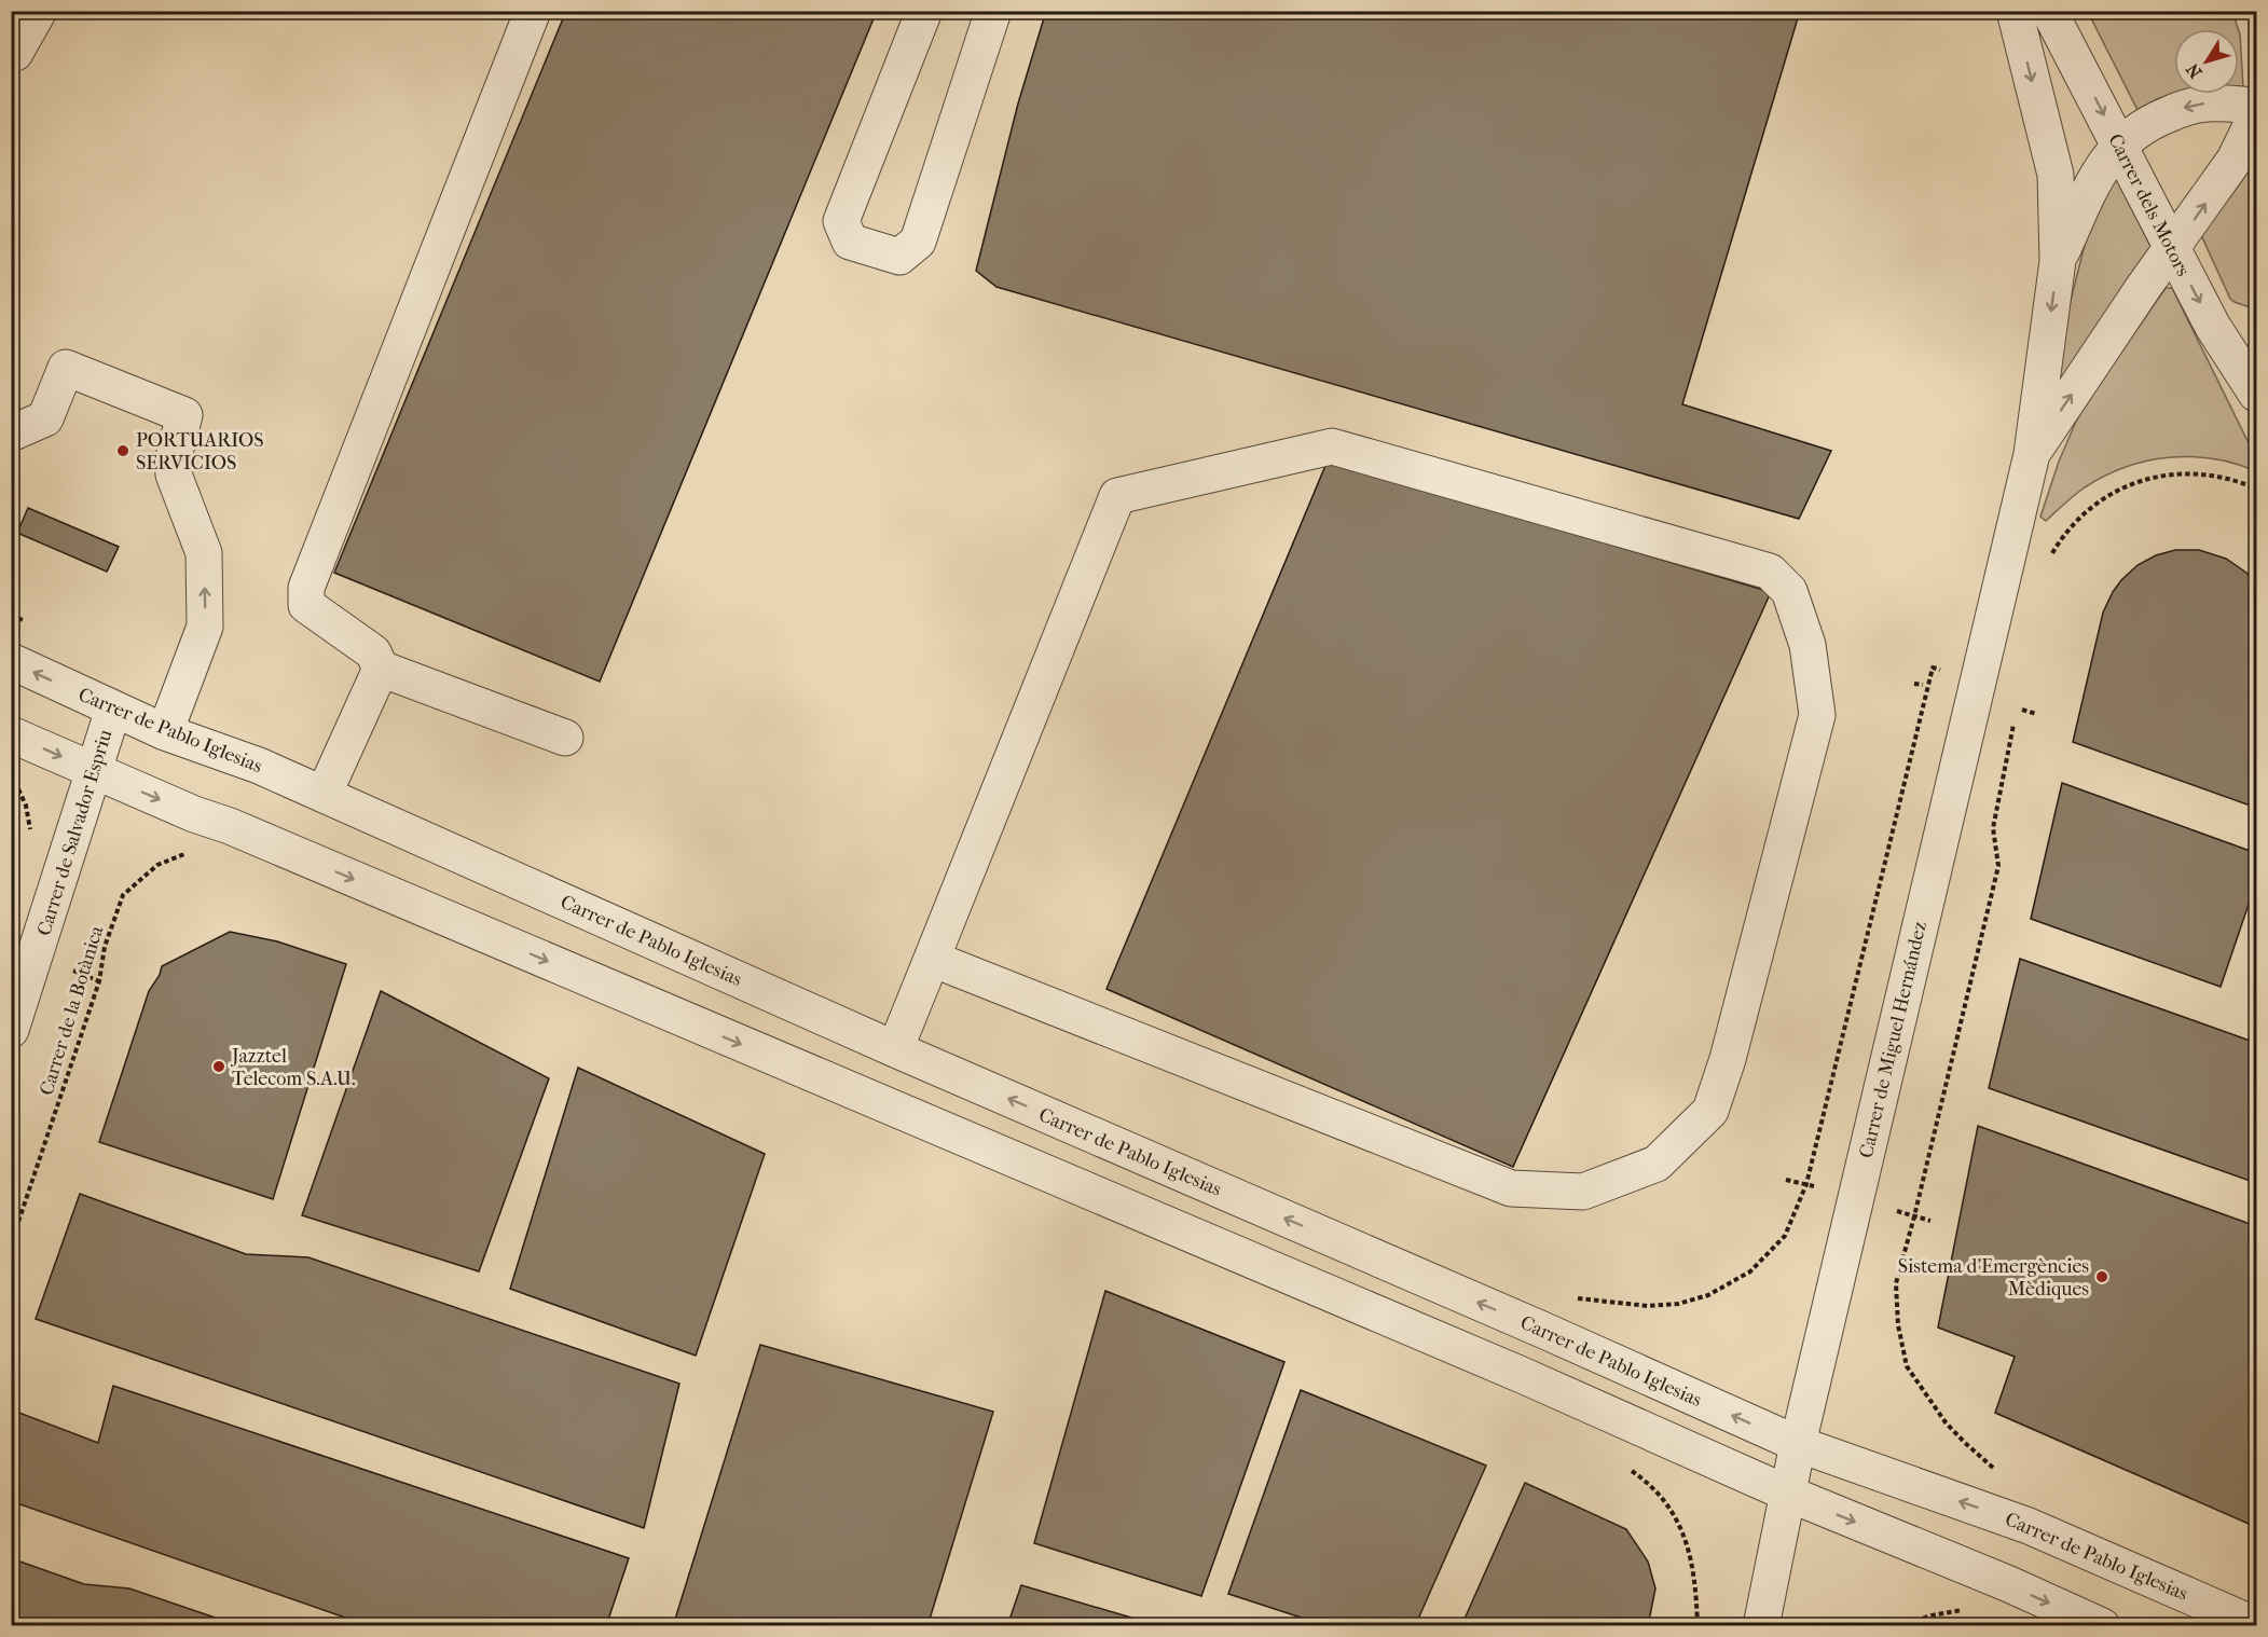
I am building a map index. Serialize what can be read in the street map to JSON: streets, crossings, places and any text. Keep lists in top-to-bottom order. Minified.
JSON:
{"streets":{"street":["Carrer dels Motors","Carrer de Pablo Iglesias","Carrer de Salvador Espriu","Carrer de Miguel Hernández"],"path":["Carrer de la Botànica"]},"crossings":[["Carrer dels Motors","Carrer de Miguel Hernández"],["Carrer de Pablo Iglesias","Carrer de Salvador Espriu"],["Carrer de Pablo Iglesias","Carrer de Miguel Hernández"]],"one_way":["Carrer dels Motors"],"places":["PORTUARIOS SERVICIOS","Jazztel Telecom S.A.U.","Sistema d'Emergències Mèdiques"],"north":"bottom left"}
